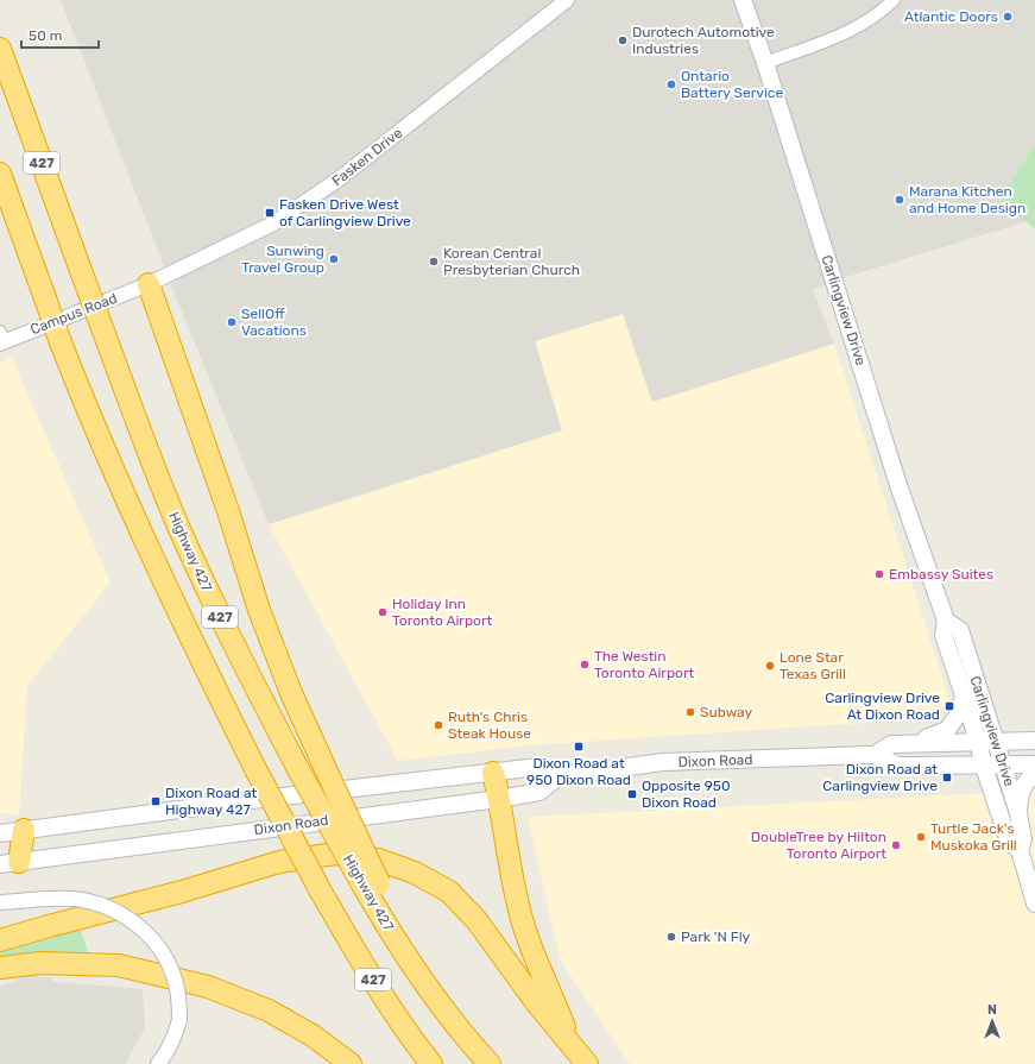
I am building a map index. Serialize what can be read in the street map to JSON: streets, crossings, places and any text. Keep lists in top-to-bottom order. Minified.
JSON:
{"streets":{"highway":["427","Highway 427"],"main road":["Carlingview Drive","Dixon Road"],"street":["Fasken Drive","Campus Road"]},"crossings":[["Fasken Drive","Campus Road"],["Carlingview Drive","Dixon Road"]],"places":{"other":["Atlantic Doors","Durotech Automotive Industries","Ontario Battery Service","Marana Kitchen and Home Design","Sunwing Travel Group","Korean Central Presbyterian Church","SellOff Vacations","Embassy Suites","Holiday Inn Toronto Airport","The Westin Toronto Airport","Lone Star Texas Grill","Subway","Ruth's Chris Steak House","Turtle Jack's Muskoka Grill","DoubleTree by Hilton Toronto Airport","Park 'N Fly"],"transit":["Fasken Drive West of Carlingview Drive","Carlingview Drive At Dixon Road","Dixon Road at 950 Dixon Road","Dixon Road at Carlingview Drive","Opposite 950 Dixon Road","Dixon Road at Highway 427"]},"scale_bar":"50 m","north":"top"}
